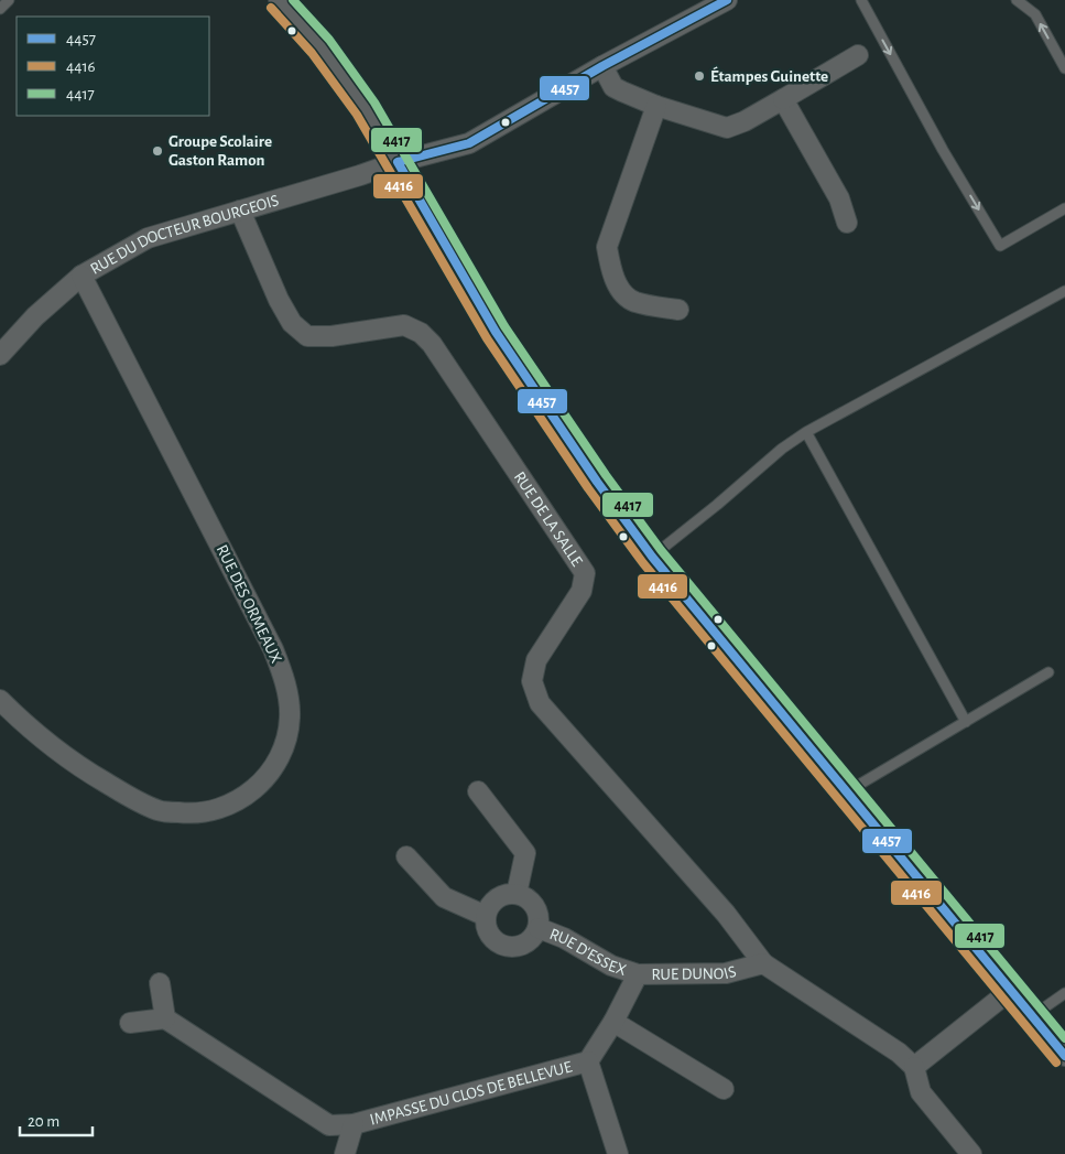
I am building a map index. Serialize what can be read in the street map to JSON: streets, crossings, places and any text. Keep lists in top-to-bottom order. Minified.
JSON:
{"streets":{"street":["RUE DU DOCTEUR BOURGEOIS","RUE DE LA SALLE","RUE DES ORMEAUX","RUE D'ESSEX","RUE DUNOIS","IMPASSE DU CLOS DE BELLEVUE"]},"crossings":[["RUE DU DOCTEUR BOURGEOIS","RUE DE LA SALLE"],["RUE DU DOCTEUR BOURGEOIS","RUE DES ORMEAUX"],["RUE DE LA SALLE","RUE DUNOIS"],["RUE D'ESSEX","RUE DUNOIS"],["RUE DUNOIS","IMPASSE DU CLOS DE BELLEVUE"]],"places":["Étampes Guinette","Groupe Scolaire Gaston Ramon"],"lines":["transit line 4457","transit line 4417","transit line 4416"],"legend":["4457","4416","4417"],"scale_bar":"20 m"}
